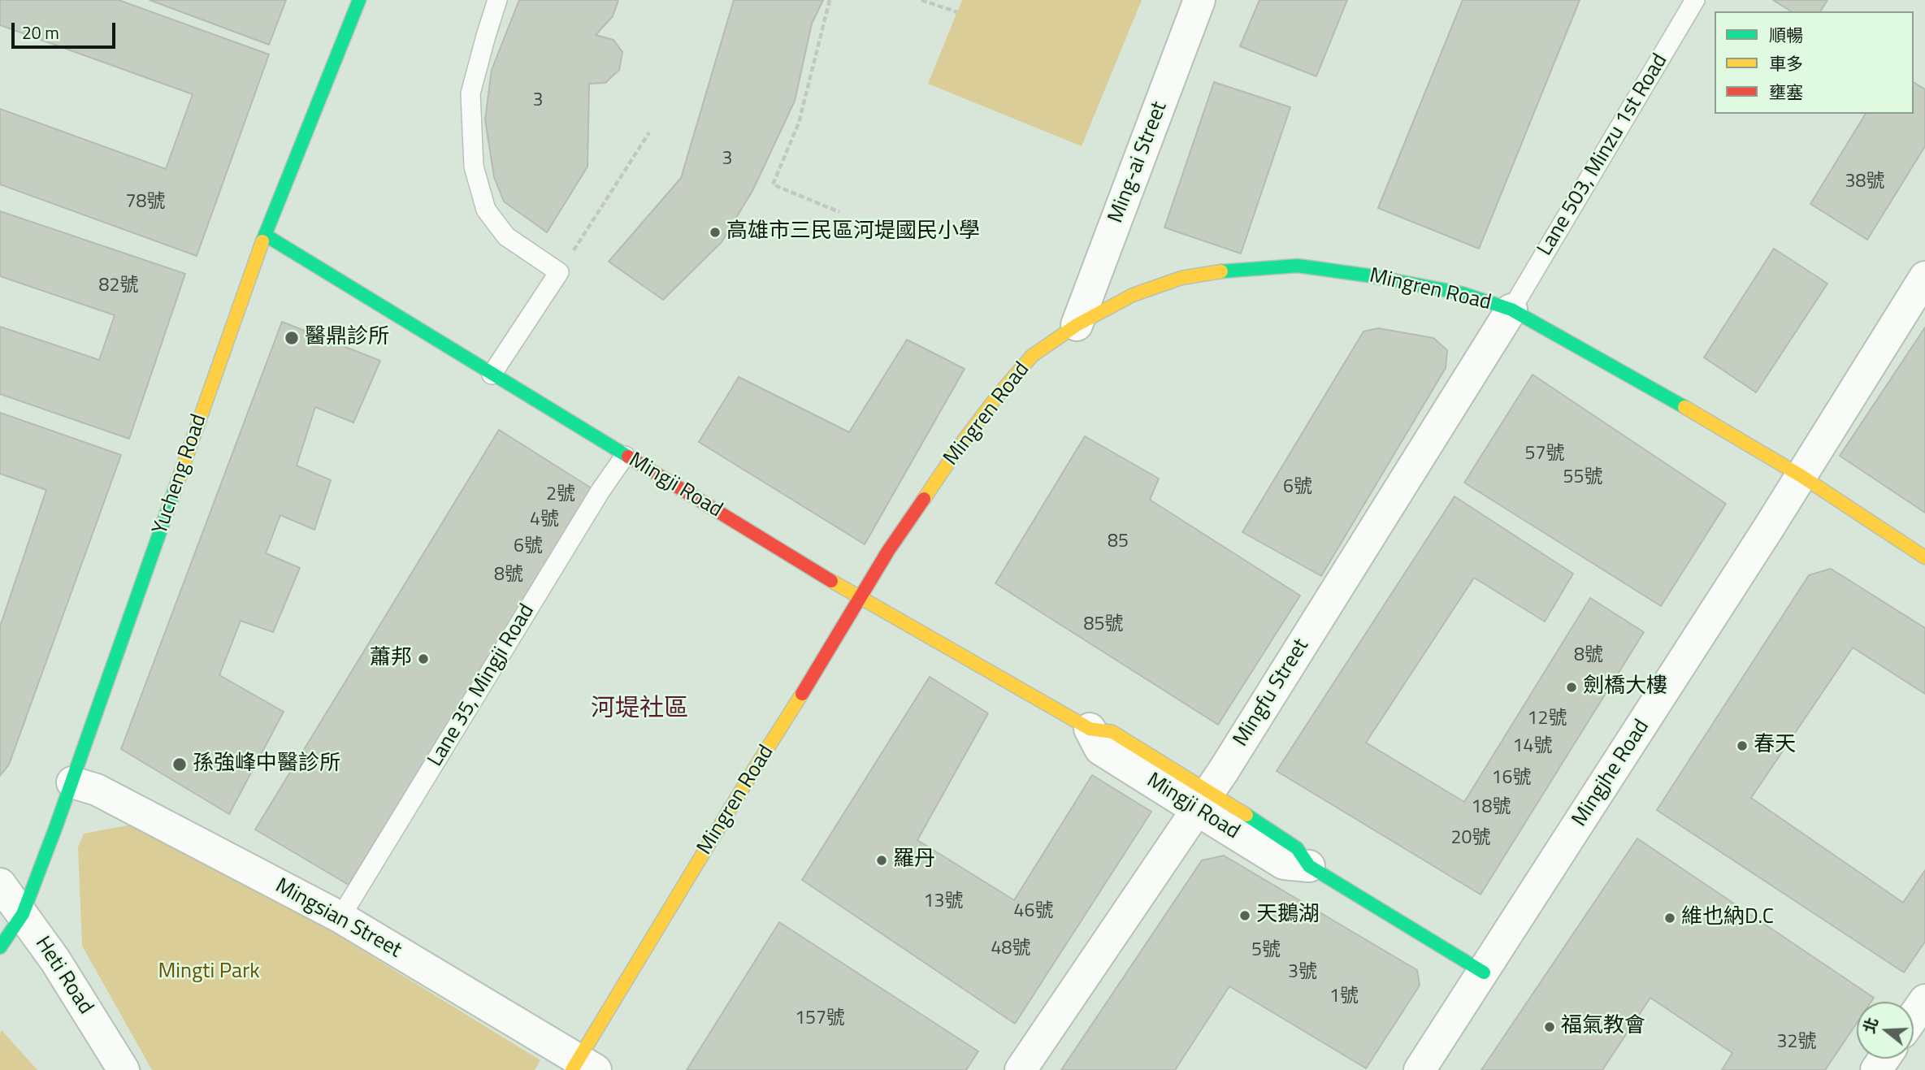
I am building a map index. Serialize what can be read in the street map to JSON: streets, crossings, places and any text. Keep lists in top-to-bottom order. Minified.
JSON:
{"streets":{"street":["Ming-ai Street","Mingren Road","Yucheng Road","Mingji Road","Mingfu Street","Mingjhe Road","Mingsian Street","Heti Road"],"lane":["Lane 503, Minzu 1st Road","Lane 35, Mingji Road"]},"crossings":[["Lane 503, Minzu 1st Road","Mingren Road"],["Lane 503, Minzu 1st Road","Mingfu Street"],["Ming-ai Street","Mingren Road"],["Mingren Road","Mingji Road"],["Mingren Road","Mingfu Street"],["Mingren Road","Mingjhe Road"],["Mingren Road","Mingsian Street"],["Yucheng Road","Mingji Road"],["Yucheng Road","Mingsian Street"],["Yucheng Road","Heti Road"],["Mingji Road","Lane 35, Mingji Road"],["Mingji Road","Mingfu Street"],["Mingji Road","Mingjhe Road"],["Lane 35, Mingji Road","Mingsian Street"]],"districts":["河堤社區"],"parks":["Mingti Park"],"places":["高雄市三民區河堤國民小學","醫鼎診所","蕭邦","劍橋大樓","春天","孫強峰中醫診所","羅丹","天鵝湖","維也納D.C","福氣教會"],"house_numbers":["3","3","38號","78號","82號","57號","55號","6號","2號","4號","85","6號","8號","85號","8號","12號","14號","16號","18號","20號","13號","46號","48號","5號","3號","1號","157號","32號"],"legend":["順暢","車多","壅塞"],"scale_bar":"20 m","north":"left"}
